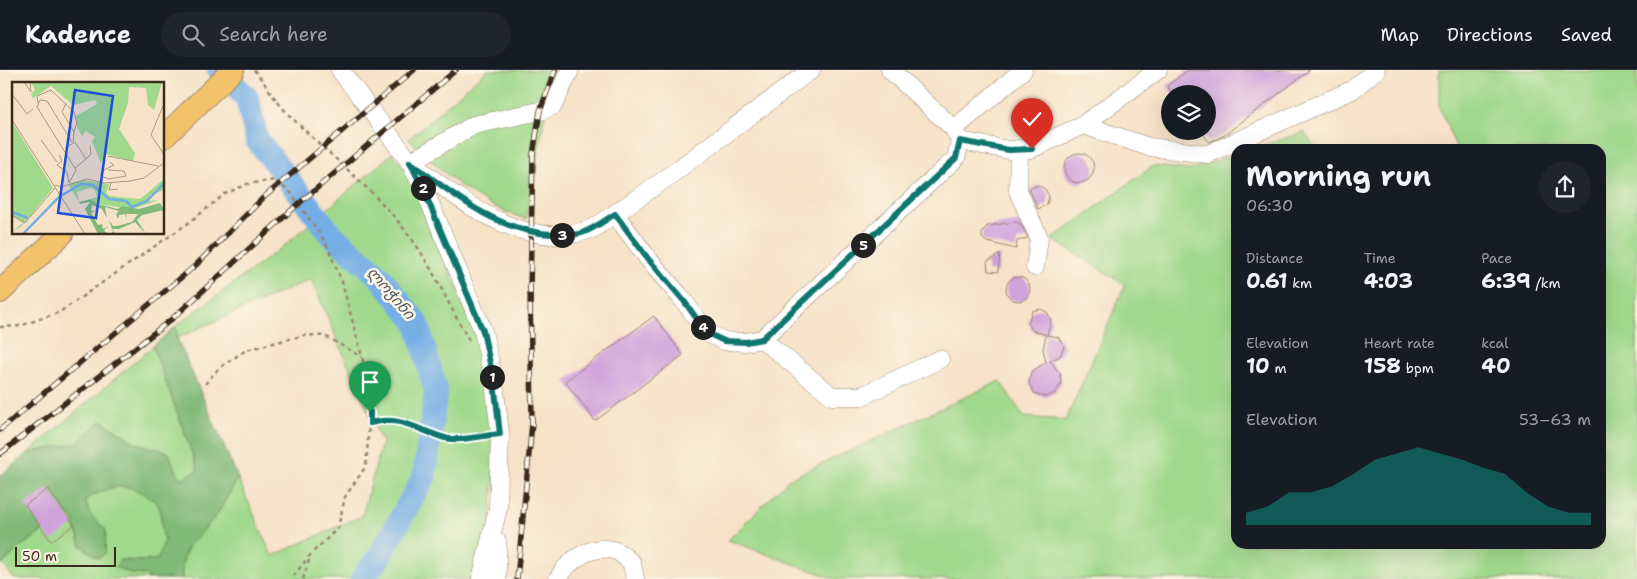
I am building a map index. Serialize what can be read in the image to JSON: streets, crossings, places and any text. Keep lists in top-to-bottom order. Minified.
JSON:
{"water":["ლოჭინი"],"scale_bar":"50 m","page":{"header":"Kadence","search":"Search here","nav":["Map","Directions","Saved"],"heading":["Morning run","06:30"],"pins":["2","3","5","4","1"],"stats":[["Distance","0.61 km"],["Time","4:03"],["Pace","6:39 /km"],["Elevation","10 m"],["Heart rate","158 bpm"],["kcal","40"]],"chart":["Elevation","53–63 m"],"scale":"50 m"}}
